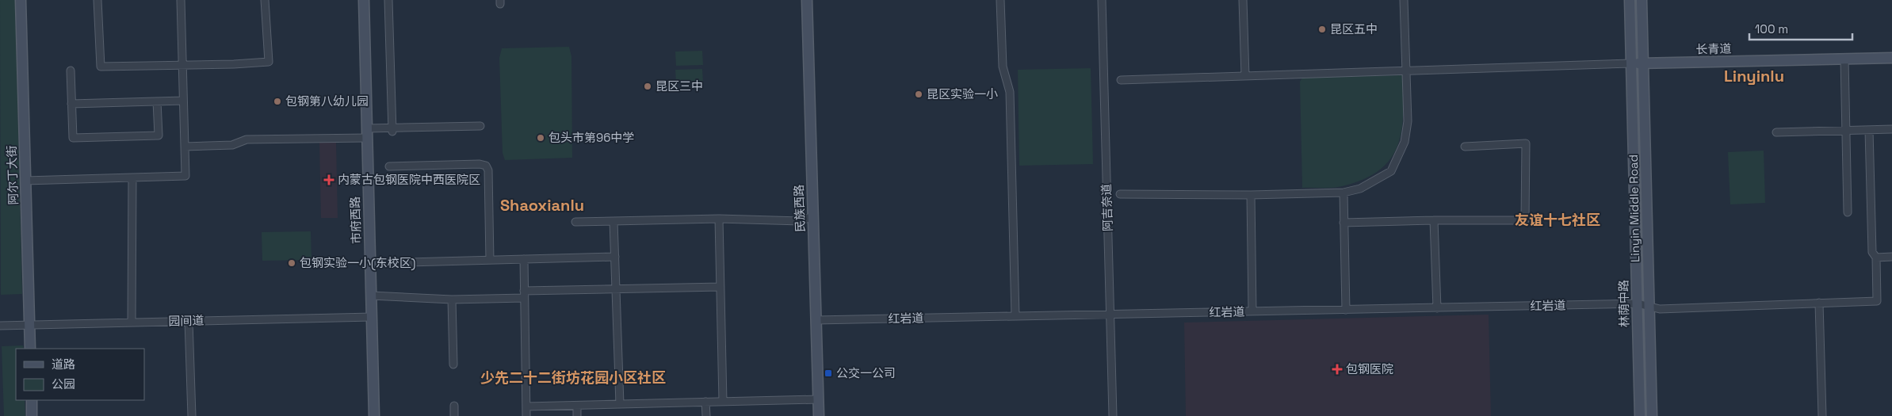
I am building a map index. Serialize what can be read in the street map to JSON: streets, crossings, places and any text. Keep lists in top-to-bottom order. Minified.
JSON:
{"streets":{"main road":["长青道","阿尔丁大街","民族西路","Linyin Middle Road","市府西路","林荫中路"],"street":["阿吉奈道","红岩道","园间道"]},"crossings":[["长青道","Linyin Middle Road"],["长青道","林荫中路"],["阿尔丁大街","园间道"],["阿吉奈道","红岩道"],["民族西路","红岩道"],["Linyin Middle Road","红岩道"],["市府西路","园间道"],["林荫中路","红岩道"]],"districts":["Linyinlu","Shaoxianlu","友谊十七社区","少先二十二街坊花园小区社区"],"places":{"other":["昆区五中","昆区三中","昆区实验一小","包钢第八幼儿园","包头市第96中学","包钢实验一小(东校区)"],"health":["内蒙古包钢医院中西医院区","包钢医院"],"transit":["公交一公司"]},"legend":["道路","公园"],"scale_bar":"100 m"}
